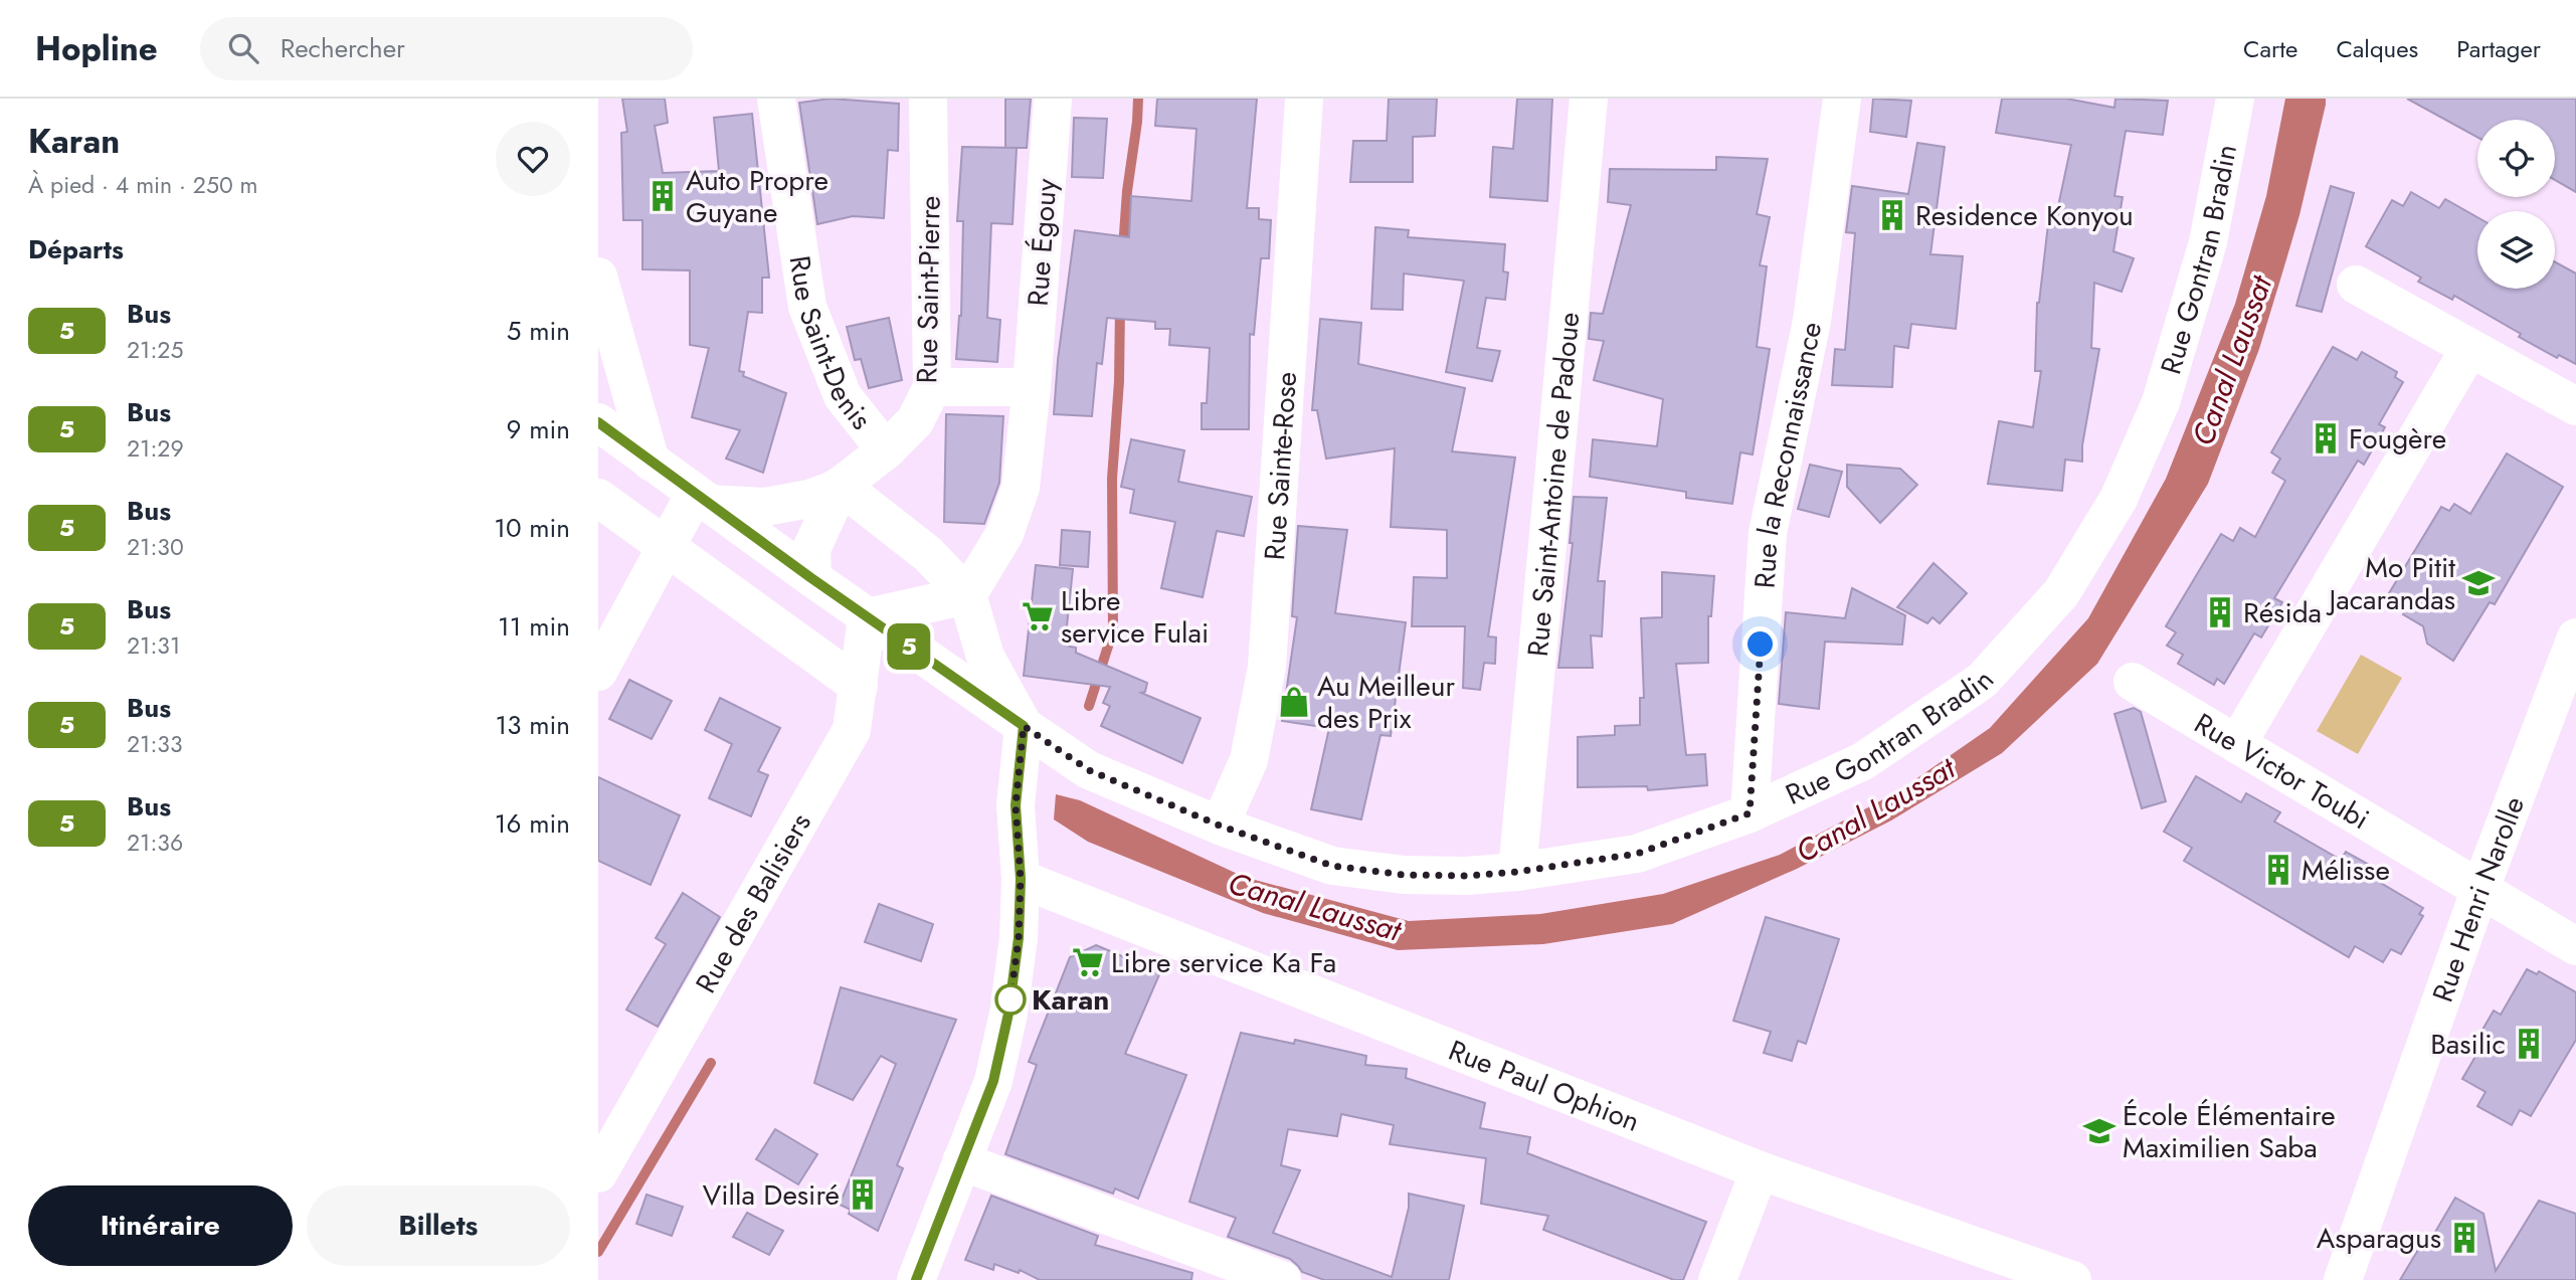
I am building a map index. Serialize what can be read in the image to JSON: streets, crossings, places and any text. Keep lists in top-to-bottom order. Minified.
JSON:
{"streets":{"street":["Rue Égouy","Rue Gontran Bradin","Rue Saint-Pierre","Rue Saint-Denis","Rue la Reconnaissance","Rue Sainte-Rose","Rue Saint-Antoine de Padoue","Rue Victor Toubi","Rue Henri Narolle","Rue des Balisiers","Rue Paul Ophion"]},"crossings":[["Rue Gontran Bradin","Rue Saint-Pierre"],["Rue Gontran Bradin","Rue la Reconnaissance"],["Rue Gontran Bradin","Rue Sainte-Rose"],["Rue Gontran Bradin","Rue Saint-Antoine de Padoue"],["Rue Gontran Bradin","Rue des Balisiers"],["Rue Saint-Pierre","Rue Saint-Denis"],["Rue Victor Toubi","Rue Henri Narolle"]],"water":["Canal Laussat"],"places":{"building":["Auto Propre Guyane","Residence Konyou","Fougère","Résida","Mélisse","Basilic","Villa Desiré","Asparagus"],"school or university":["Mo Pitit Jacarandas","École Élémentaire Maximilien Saba"],"supermarket":["Libre service Fulai","Libre service Ka Fa"],"shop":["Au Meilleur des Prix"],"other":["Karan"]},"lines":["bus line 5"],"page":{"header":"Hopline","search":"Rechercher","nav":["Carte","Calques","Partager"],"heading":[["Karan","À pied · 4 min · 250 m"],"Départs"],"on_map":"5","list":[{"mark":"5","name":"Bus","note":"21:25","value":"5 min"},{"mark":"5","name":"Bus","note":"21:29","value":"9 min"},{"mark":"5","name":"Bus","note":"21:30","value":"10 min"},{"mark":"5","name":"Bus","note":"21:31","value":"11 min"},{"mark":"5","name":"Bus","note":"21:33","value":"13 min"},{"mark":"5","name":"Bus","note":"21:36","value":"16 min"}],"buttons":["Itinéraire","Billets"]}}
